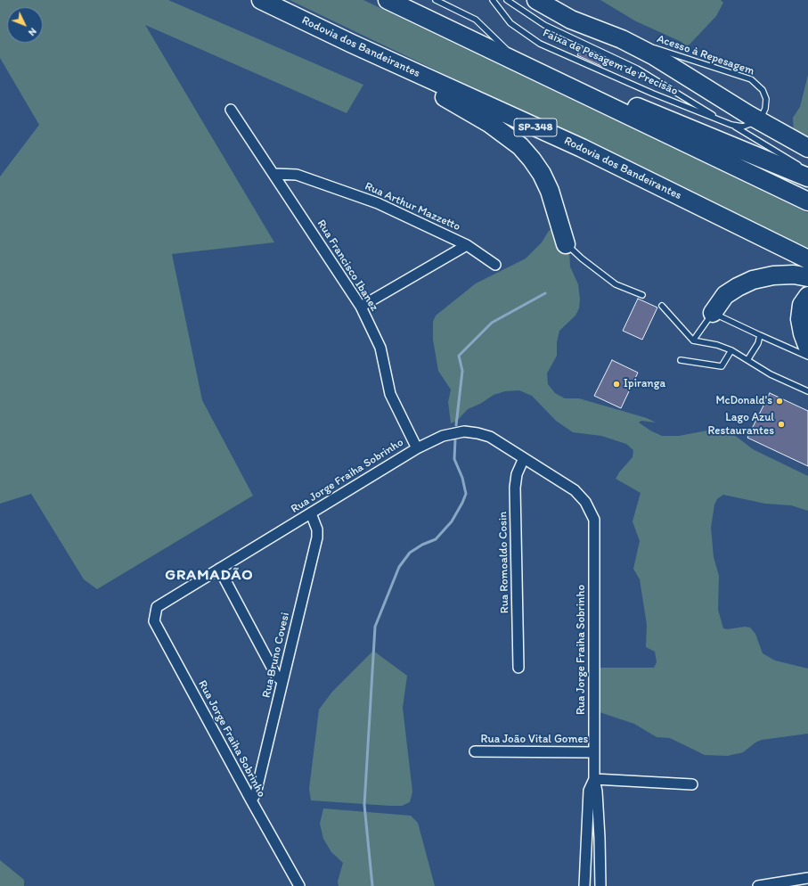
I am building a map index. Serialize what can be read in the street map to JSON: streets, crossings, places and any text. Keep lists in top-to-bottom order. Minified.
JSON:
{"streets":{"highway":["Rodovia dos Bandeirantes","SP-348"],"street":["Rua Arthur Mazzetto","Rua Francisco Ibanez","Rua Jorge Fraiha Sobrinho","Rua Romoaldo Cosin","Rua Bruno Covesi","Rua João Vital Gomes"],"lane":["Acesso à Repesagem","Faixa de Pesagem de Precisão"]},"crossings":[["Rua Arthur Mazzetto","Rua Francisco Ibanez"],["Rua Francisco Ibanez","Rua Jorge Fraiha Sobrinho"],["Rua Jorge Fraiha Sobrinho","Rua Romoaldo Cosin"],["Rua Jorge Fraiha Sobrinho","Rua Bruno Covesi"],["Rua Jorge Fraiha Sobrinho","Rua João Vital Gomes"]],"districts":["GRAMADÃO"],"places":["Ipiranga","McDonald's","Lago Azul Restaurantes"],"north":"bottom right"}
